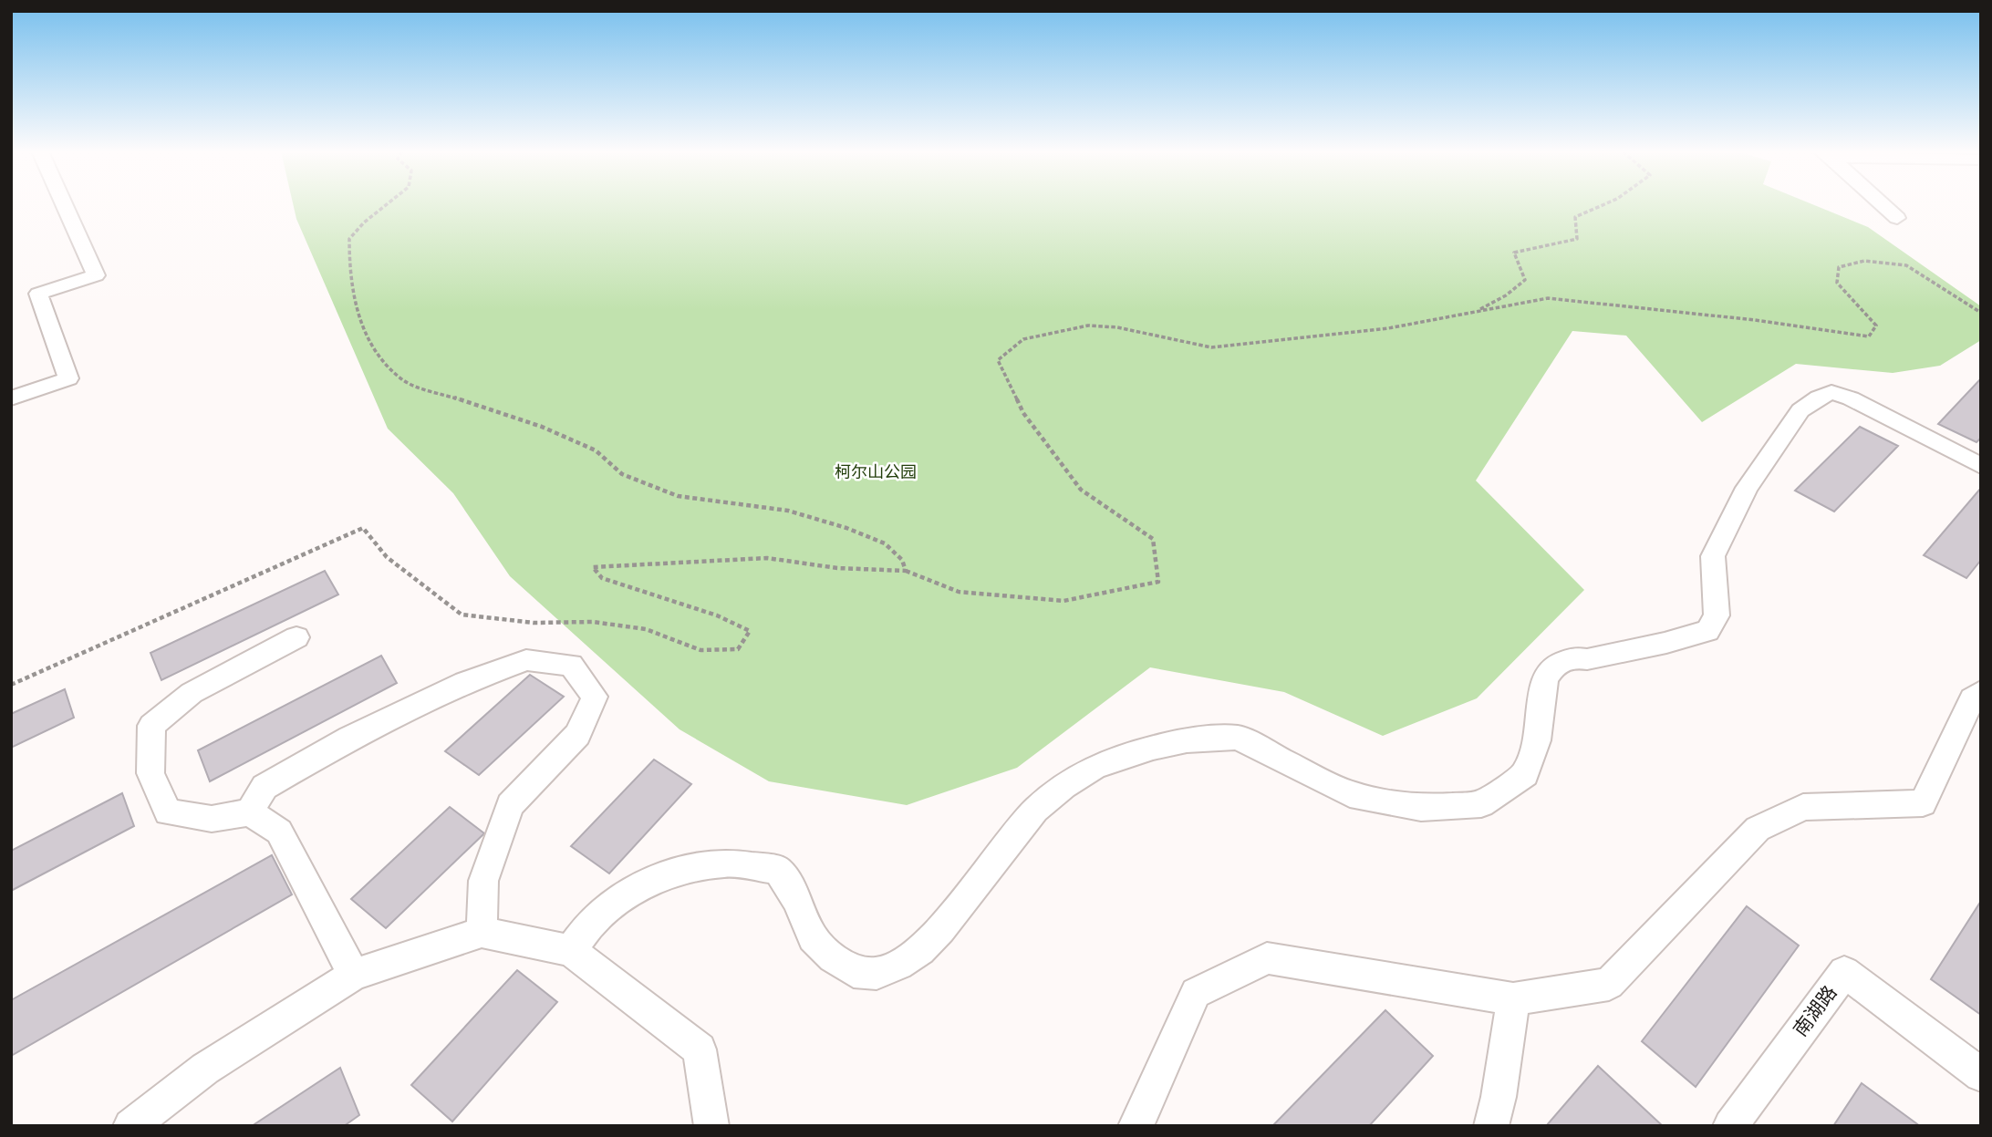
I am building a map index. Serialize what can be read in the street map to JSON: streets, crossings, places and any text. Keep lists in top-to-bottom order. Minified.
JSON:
{"streets":{"street":["南湖路"]},"parks":["柯尔山公园"]}
